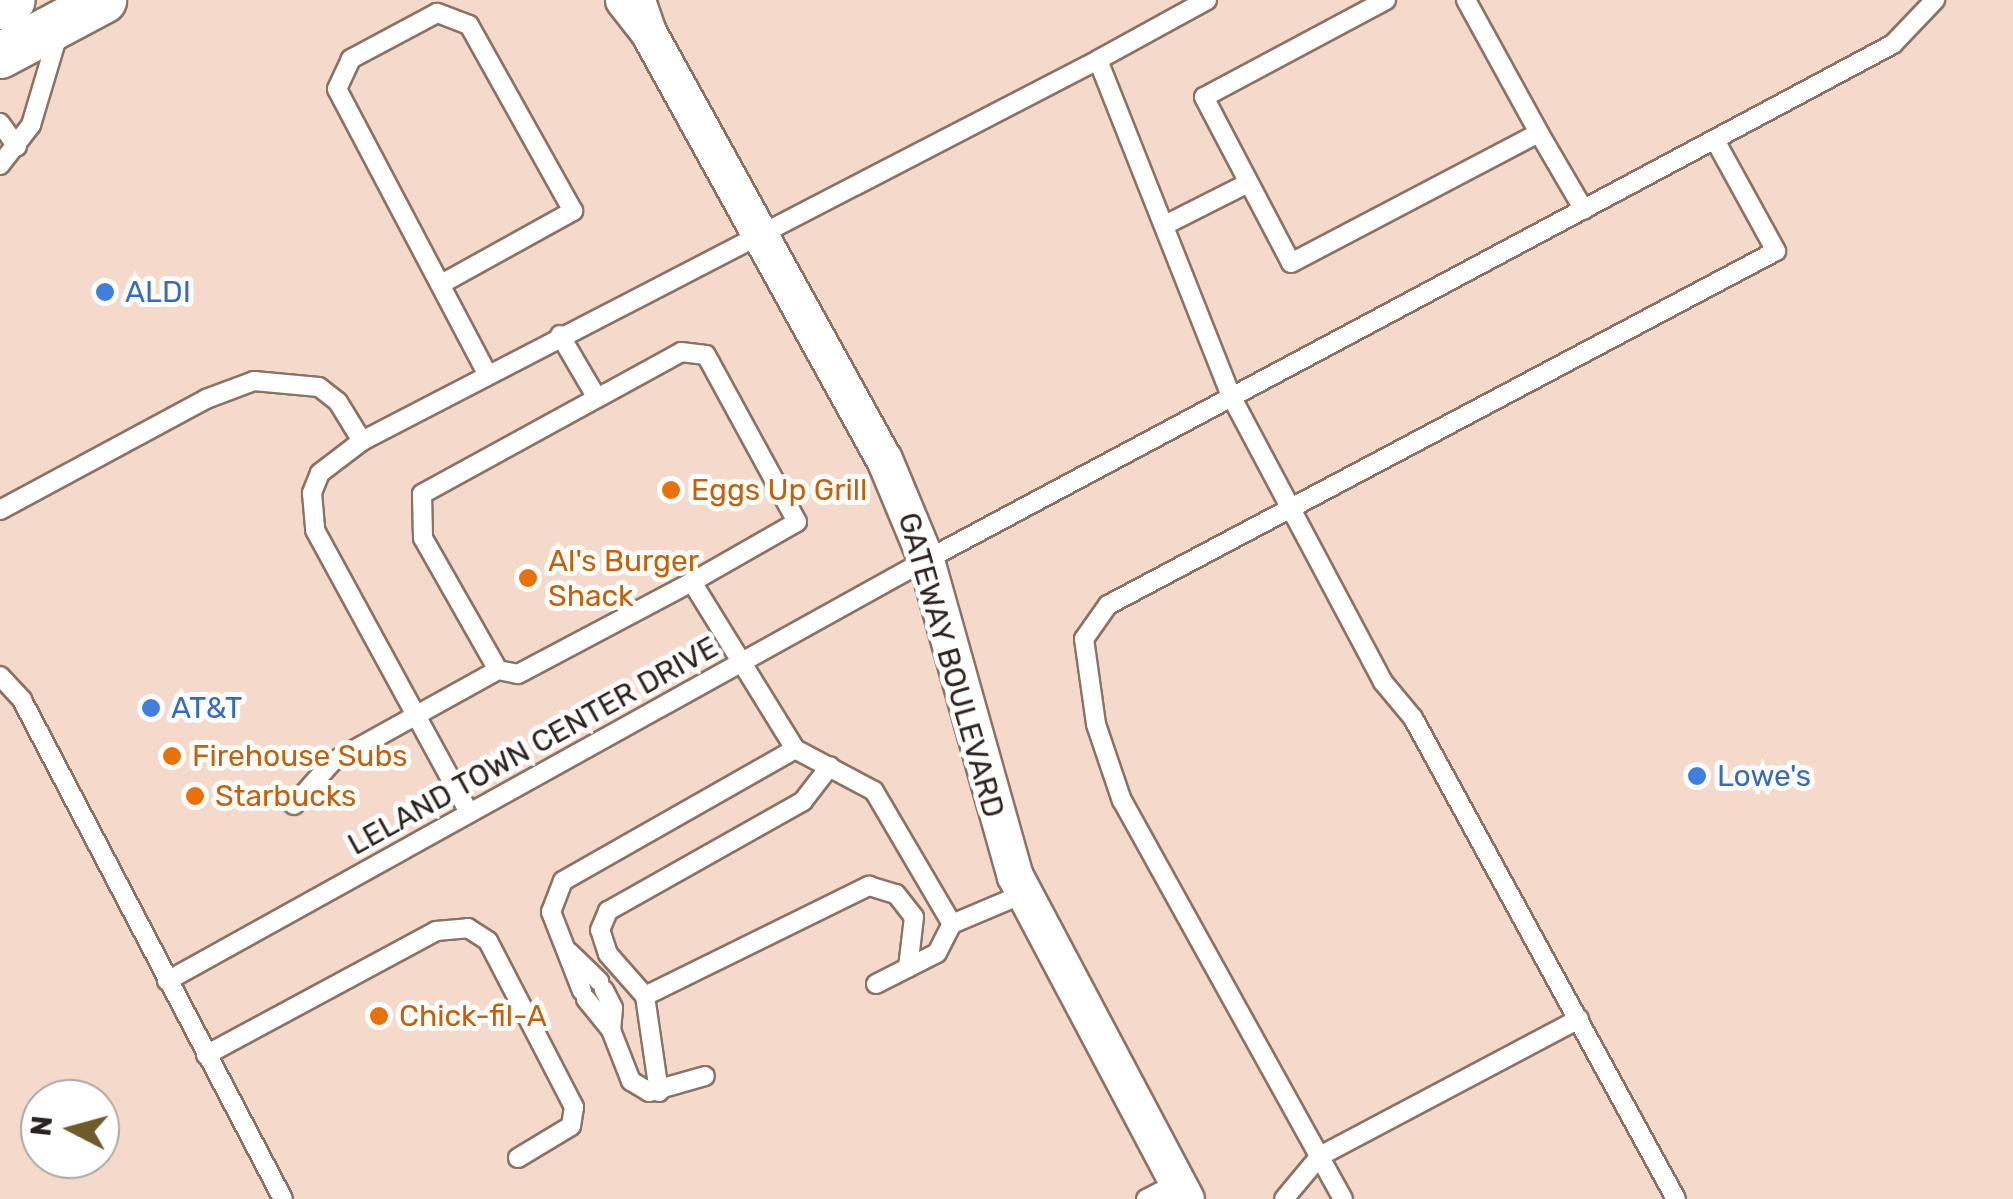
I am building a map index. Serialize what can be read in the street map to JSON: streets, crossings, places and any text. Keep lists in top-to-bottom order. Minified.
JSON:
{"streets":{"street":["GATEWAY BOULEVARD"],"lane":["LELAND TOWN CENTER DRIVE"]},"crossings":[["GATEWAY BOULEVARD","LELAND TOWN CENTER DRIVE"]],"places":["ALDI","Eggs Up Grill","Al's Burger Shack","AT&T","Firehouse Subs","Lowe's","Starbucks","Chick-fil-A"],"north":"left"}
